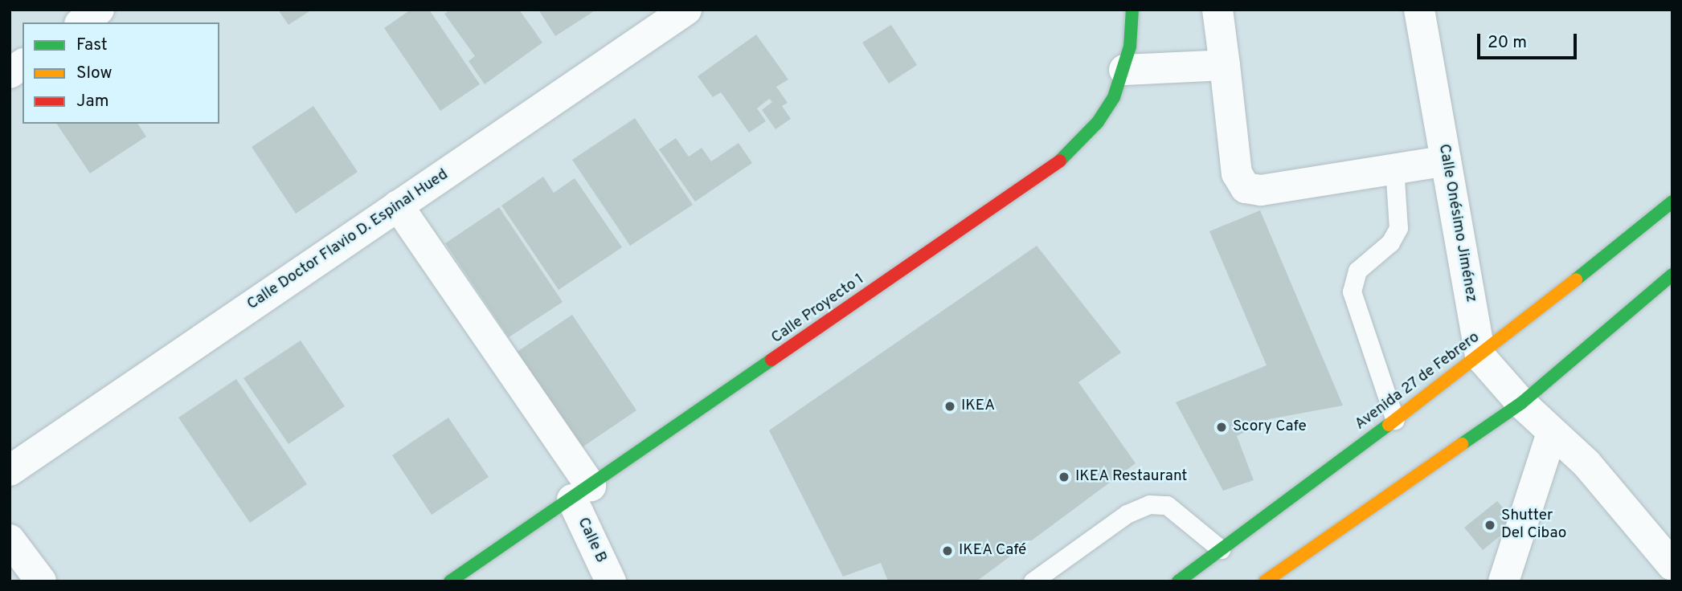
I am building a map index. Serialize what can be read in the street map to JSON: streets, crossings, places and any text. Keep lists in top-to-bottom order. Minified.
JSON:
{"streets":{"main road":["Calle Proyecto 1","Avenida 27 de Febrero"],"street":["Calle Onésimo Jiménez","Calle Doctor Flavio D. Espinal Hued","Calle B"]},"crossings":[["Calle Onésimo Jiménez","Avenida 27 de Febrero"],["Calle Doctor Flavio D. Espinal Hued","Calle B"],["Calle Proyecto 1","Calle B"]],"places":["IKEA","Scory Cafe","IKEA Restaurant","Shutter Del Cibao","IKEA Café"],"legend":["Fast","Slow","Jam"],"scale_bar":"20 m"}
